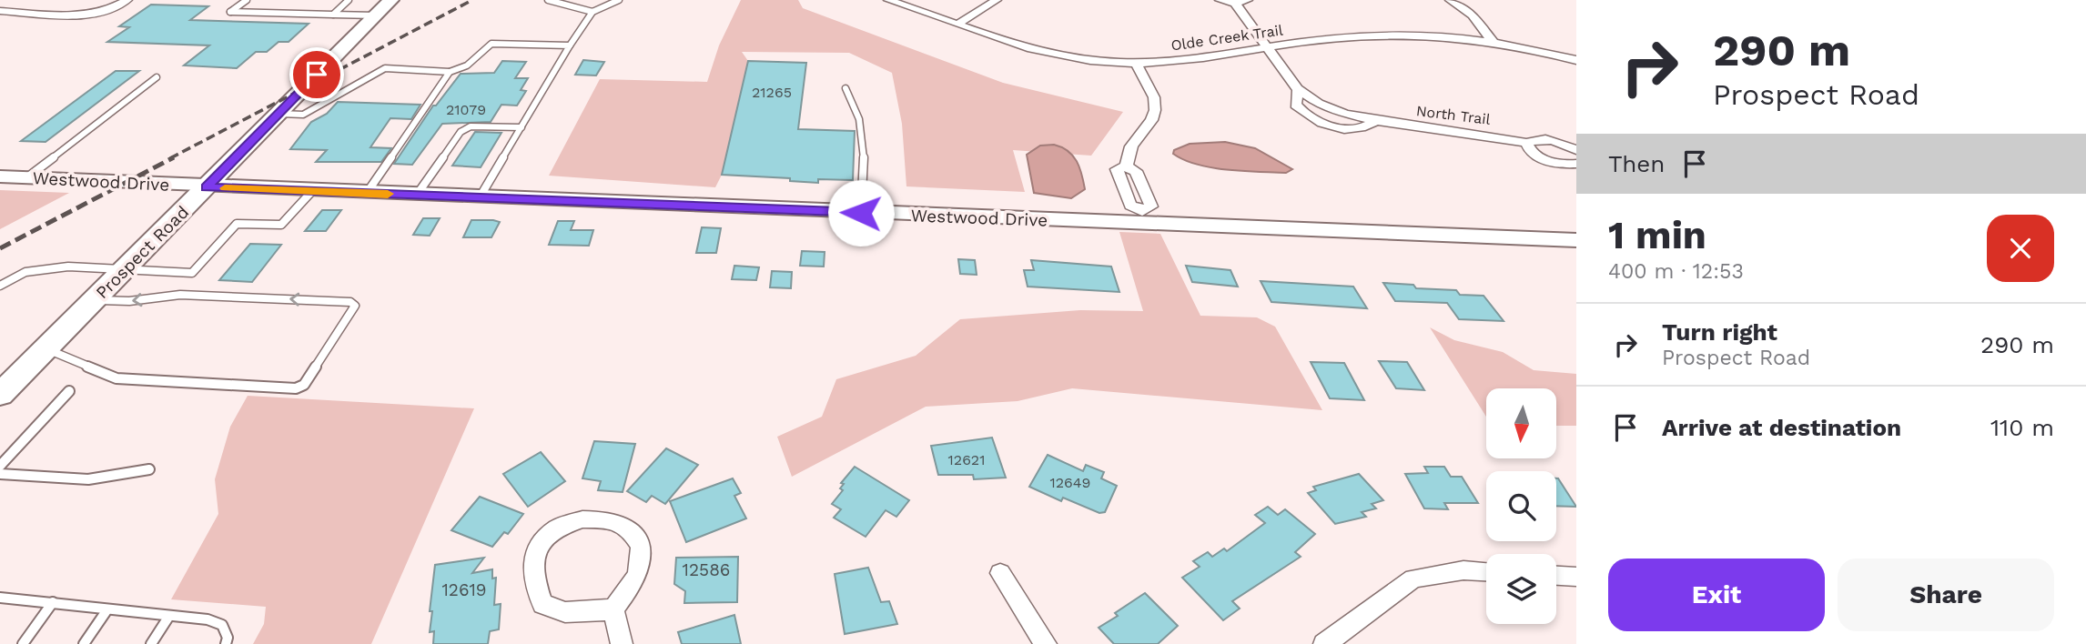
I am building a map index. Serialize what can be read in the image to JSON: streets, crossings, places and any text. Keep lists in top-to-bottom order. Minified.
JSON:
{"streets":{"main road":["Prospect Road"],"street":["Olde Creek Trail","North Trail","Westwood Drive"]},"crossings":[["Olde Creek Trail","North Trail"],["Westwood Drive","Prospect Road"]],"house_numbers":["21265","21079","12621","12649","12586","12619"],"north":"bottom","page":{"turn":["290 m","Prospect Road"],"then":"Then","heading":["1 min","400 m · 12:53"],"list":[{"name":"Turn right","note":"Prospect Road","value":"290 m"},{"name":"Arrive at destination","value":"110 m"}],"buttons":["Exit","Share"]}}
